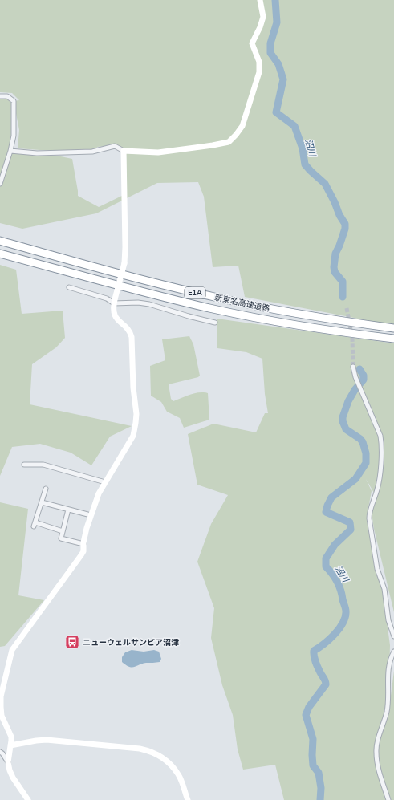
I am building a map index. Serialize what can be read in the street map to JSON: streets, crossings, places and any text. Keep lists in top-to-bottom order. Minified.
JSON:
{"streets":{"highway":["E1A","新東名高速道路"]},"water":["沼川"],"places":{"bus stop":["ニューウェルサンピア沼津"]}}
